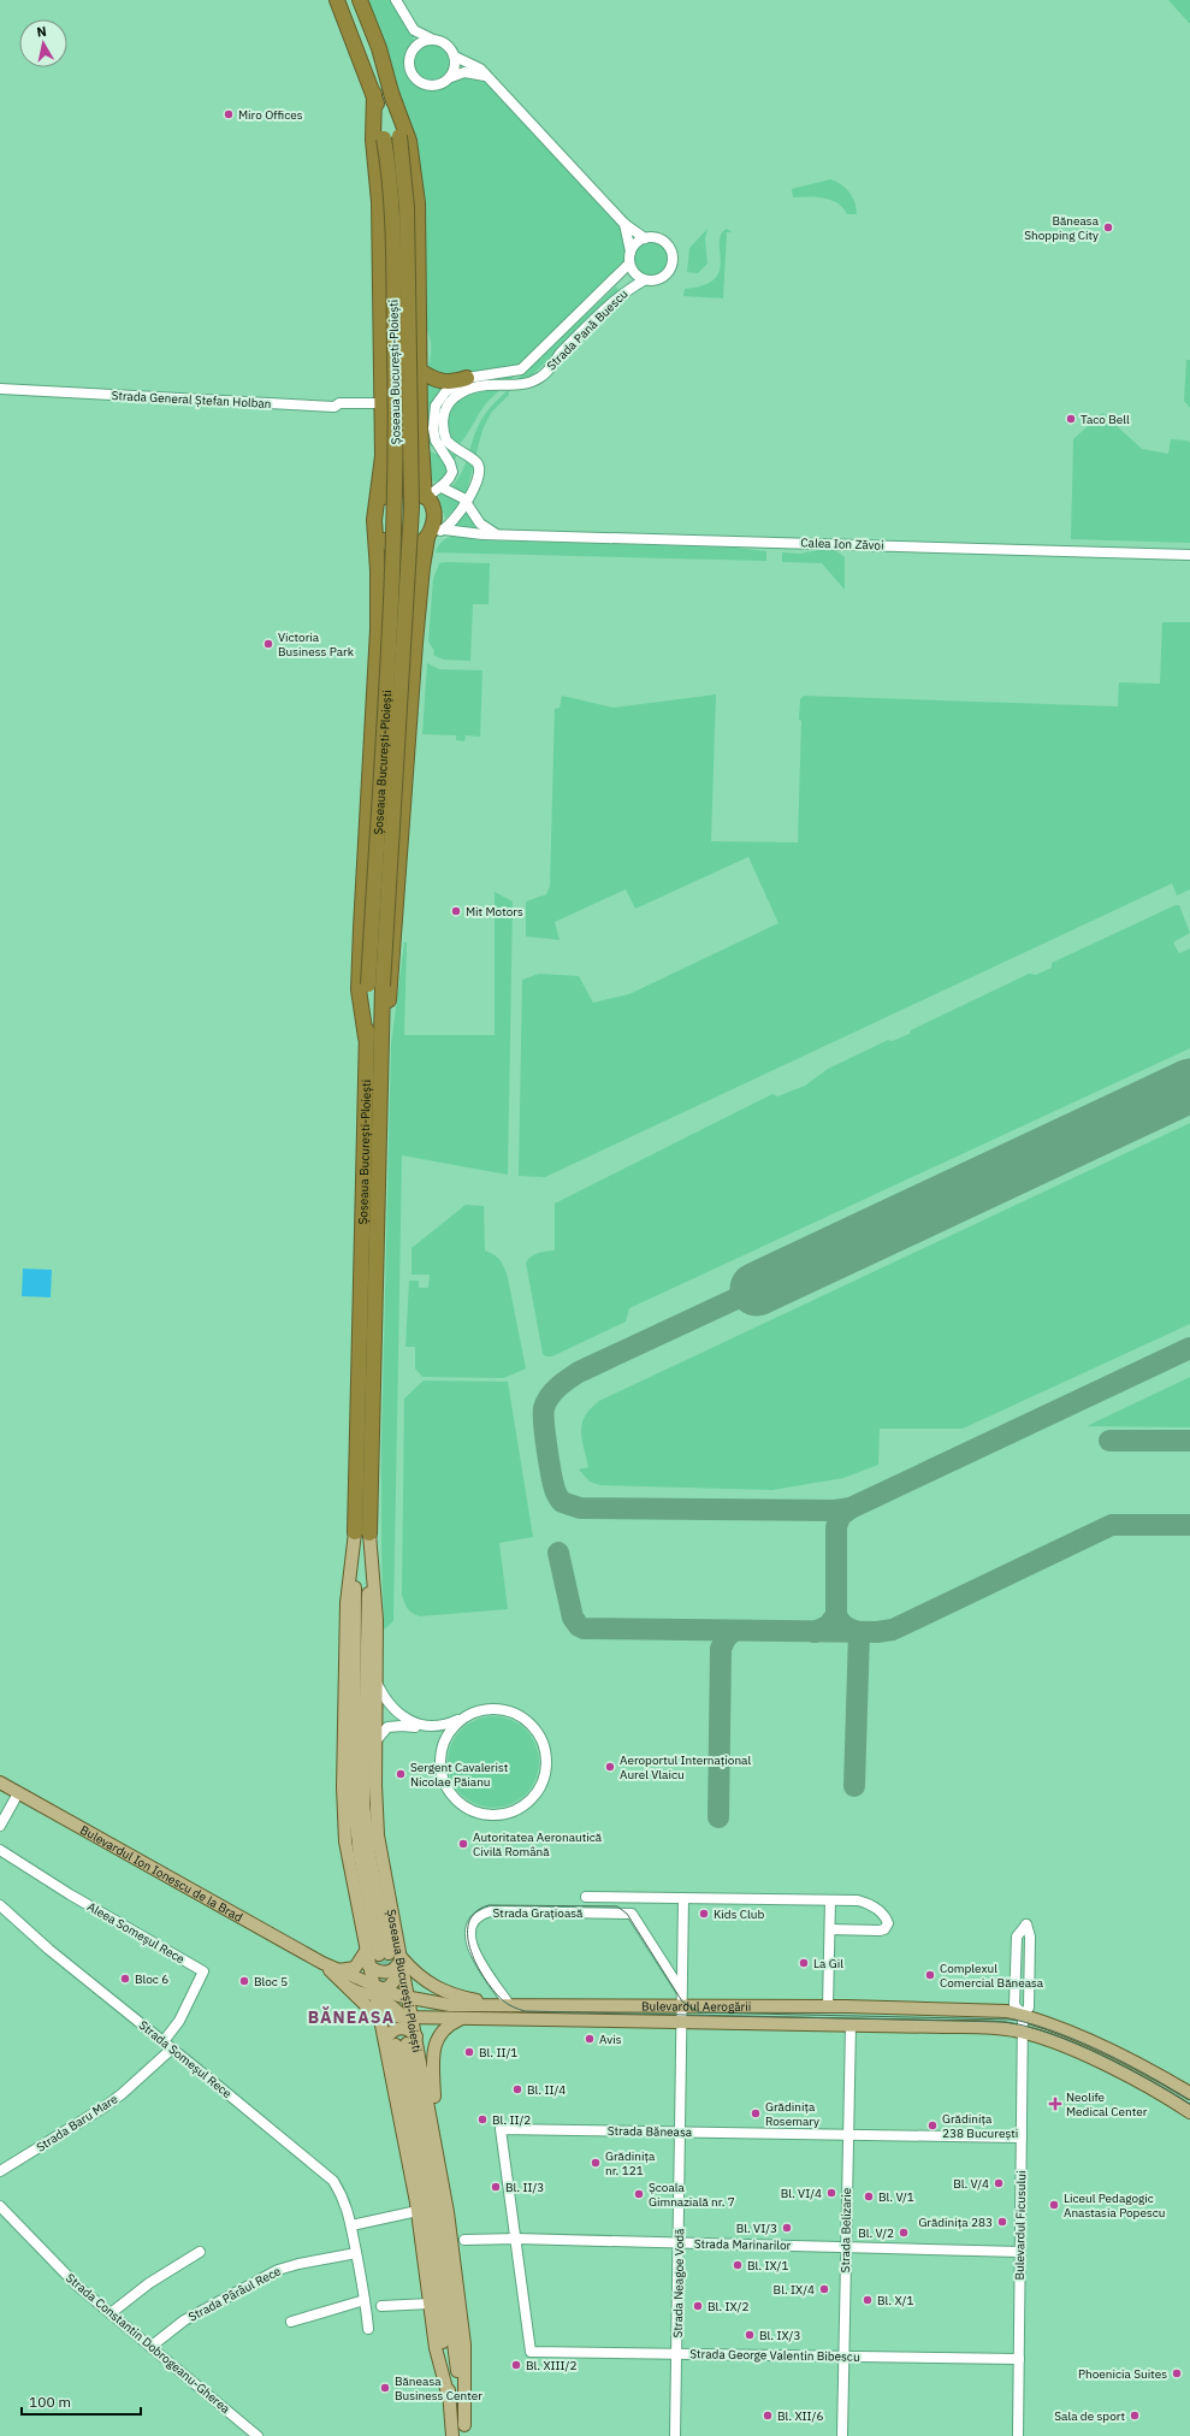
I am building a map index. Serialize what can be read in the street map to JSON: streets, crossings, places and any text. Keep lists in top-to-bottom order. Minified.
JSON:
{"streets":{"highway":["Șoseaua București-Ploiești"],"main road":["Bulevardul Ion Ionescu de la Brad","Bulevardul Aerogării"],"street":["Strada Pană Buescu","Strada General Ștefan Holban","Calea Ion Zăvoi","Strada Grațioasă","Aleea Someșul Rece","Strada Someșul Rece","Strada Baru Mare","Strada Băneasa","Bulevardul Ficusului","Strada Belizarie","Strada Marinarilor","Strada Neagoe Vodă","Strada Pârâul Rece","Strada Constantin Dobrogeanu-Gherea","Strada George Valentin Bibescu"]},"crossings":[["Strada Pană Buescu","Calea Ion Zăvoi"],["Șoseaua București-Ploiești","Bulevardul Ion Ionescu de la Brad"],["Șoseaua București-Ploiești","Bulevardul Aerogării"],["Bulevardul Ion Ionescu de la Brad","Bulevardul Aerogării"],["Strada Grațioasă","Bulevardul Aerogării"],["Strada Grațioasă","Strada Neagoe Vodă"],["Aleea Someșul Rece","Strada Someșul Rece"],["Bulevardul Aerogării","Bulevardul Ficusului"],["Bulevardul Aerogării","Strada Belizarie"],["Bulevardul Aerogării","Strada Neagoe Vodă"],["Strada Someșul Rece","Strada Baru Mare"],["Strada Someșul Rece","Strada Pârâul Rece"],["Strada Băneasa","Bulevardul Ficusului"],["Strada Băneasa","Strada Belizarie"],["Strada Băneasa","Strada Marinarilor"],["Strada Băneasa","Strada Neagoe Vodă"],["Strada Băneasa","Strada George Valentin Bibescu"],["Bulevardul Ficusului","Strada Marinarilor"],["Bulevardul Ficusului","Strada George Valentin Bibescu"],["Strada Belizarie","Strada Marinarilor"],["Strada Belizarie","Strada George Valentin Bibescu"],["Strada Marinarilor","Strada Neagoe Vodă"],["Strada Neagoe Vodă","Strada George Valentin Bibescu"],["Strada Pârâul Rece","Strada Constantin Dobrogeanu-Gherea"]],"districts":["BĂNEASA"],"places":{"other":["Miro Offices","Băneasa Shopping City","Taco Bell","Victoria Business Park","Mit Motors","Aeroportul Internațional Aurel Vlaicu","Sergent Cavalerist Nicolae Păianu","Autoritatea Aeronautică Civilă Română","Kids Club","La Gil","Complexul Comercial Băneasa","Bloc 6","Bloc 5","Avis","Bl. II/1","Bl. II/4","Grădinița Rosemary","Bl. II/2","Grădinița 238 București","Grădinița nr. 121","Bl. V/4","Bl. II/3","Bl. VI/4","Școala Gimnazială nr. 7","Bl. V/1","Liceul Pedagogic Anastasia Popescu","Grădinița 283","Bl. VI/3","Bl. V/2","Bl. IX/1","Bl. IX/4","Bl. X/1","Bl. IX/2","Bl. IX/3","Bl. XIII/2","Phoenicia Suites","Băneasa Business Center","Bl. XII/6","Sala de sport"],"health":["Neolife Medical Center"]},"scale_bar":"100 m","north":"top"}
